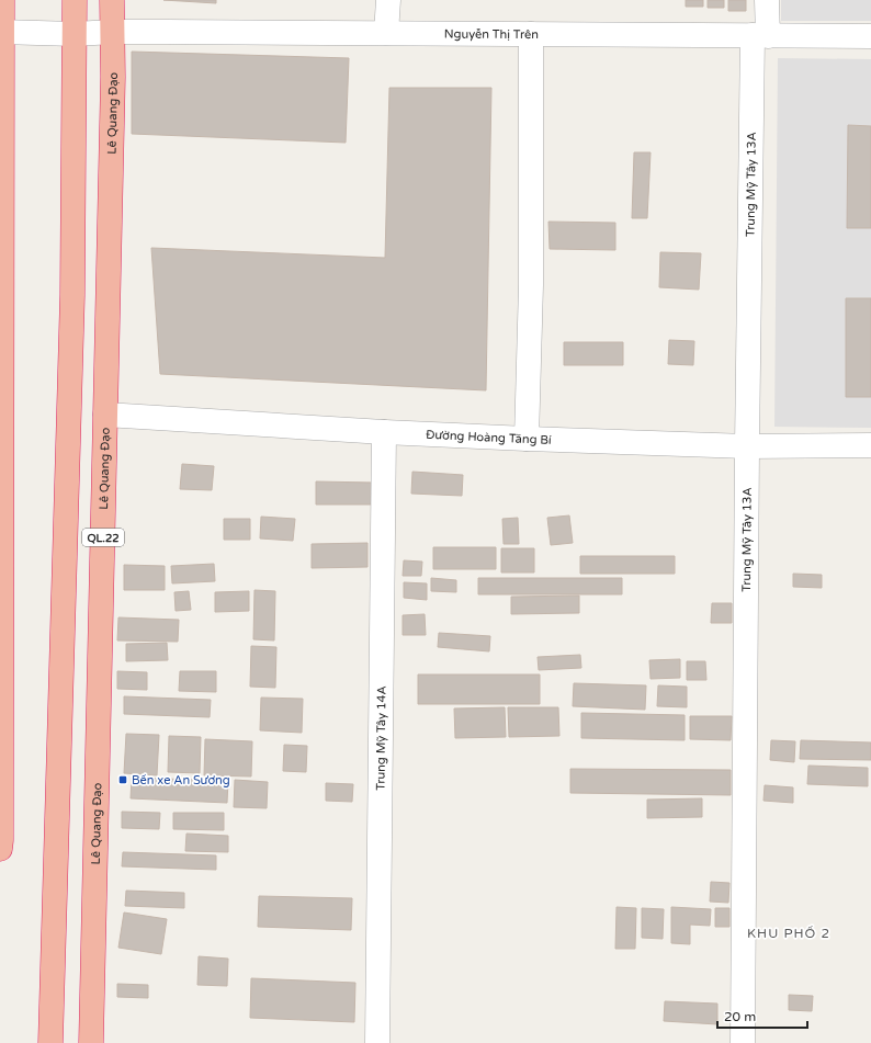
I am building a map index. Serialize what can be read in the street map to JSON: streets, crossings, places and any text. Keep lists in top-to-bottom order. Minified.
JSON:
{"streets":{"highway":["Lê Quang Đạo","QL.22"],"street":["Nguyễn Thị Trên","Trung Mỹ Tây 13A","Đường Hoàng Tăng Bí","Trung Mỹ Tây 14A"]},"crossings":[["Nguyễn Thị Trên","Lê Quang Đạo"],["Nguyễn Thị Trên","Trung Mỹ Tây 13A"],["Nguyễn Thị Trên","QL.22"],["Lê Quang Đạo","Đường Hoàng Tăng Bí"],["Trung Mỹ Tây 13A","Đường Hoàng Tăng Bí"],["Đường Hoàng Tăng Bí","Trung Mỹ Tây 14A"]],"districts":["KHU PHỐ 2"],"places":{"transit":["Bến xe An Sương"]},"scale_bar":"20 m"}
